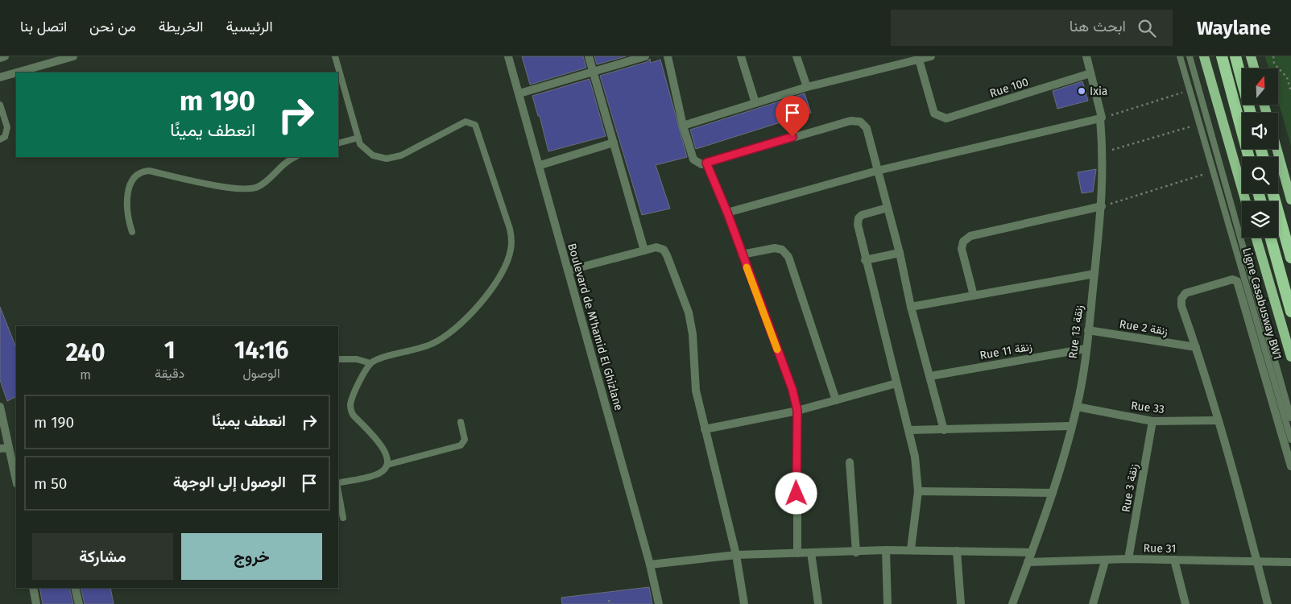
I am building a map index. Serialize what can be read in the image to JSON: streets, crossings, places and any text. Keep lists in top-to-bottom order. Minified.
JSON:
{"streets":{"street":["Rue 100","Boulevard de M'hamid El Ghizlane","Rue 2 زنقة","Rue 13 زنقة","Rue 11 زنقة","Rue 33","Rue 3 زنقة","Rue 31"],"lane":["Ligne Casabusway BW1"]},"crossings":[["Rue 100","Rue 13 زنقة"],["Rue 2 زنقة","Rue 13 زنقة"],["Rue 13 زنقة","Rue 11 زنقة"],["Rue 13 زنقة","Rue 33"],["Rue 13 زنقة","Rue 31"],["Rue 33","Rue 3 زنقة"],["Rue 3 زنقة","Rue 31"]],"places":["Ixia"],"north":"top","page":{"header":"Waylane","search":"ابحث هنا","nav":["الرئيسية","الخريطة","من نحن","اتصل بنا"],"turn":["190 m","انعطف يمينًا"],"eta":["14:16","الوصول","1","دقيقة","240","m"],"list":[{"name":"انعطف يمينًا","value":"190 m"},{"name":"الوصول إلى الوجهة","value":"50 m"}],"buttons":["خروج","مشاركة"]}}
